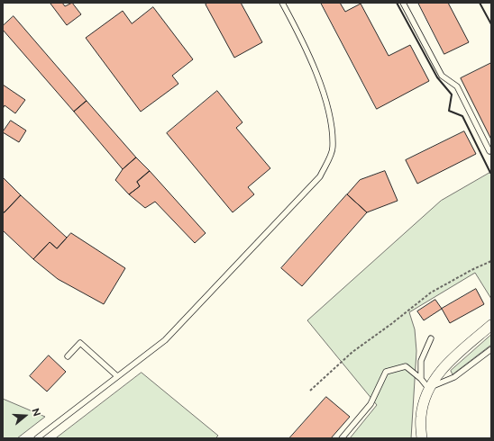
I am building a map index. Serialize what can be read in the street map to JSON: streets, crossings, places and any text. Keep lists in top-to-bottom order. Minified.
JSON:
{"north":"right"}
